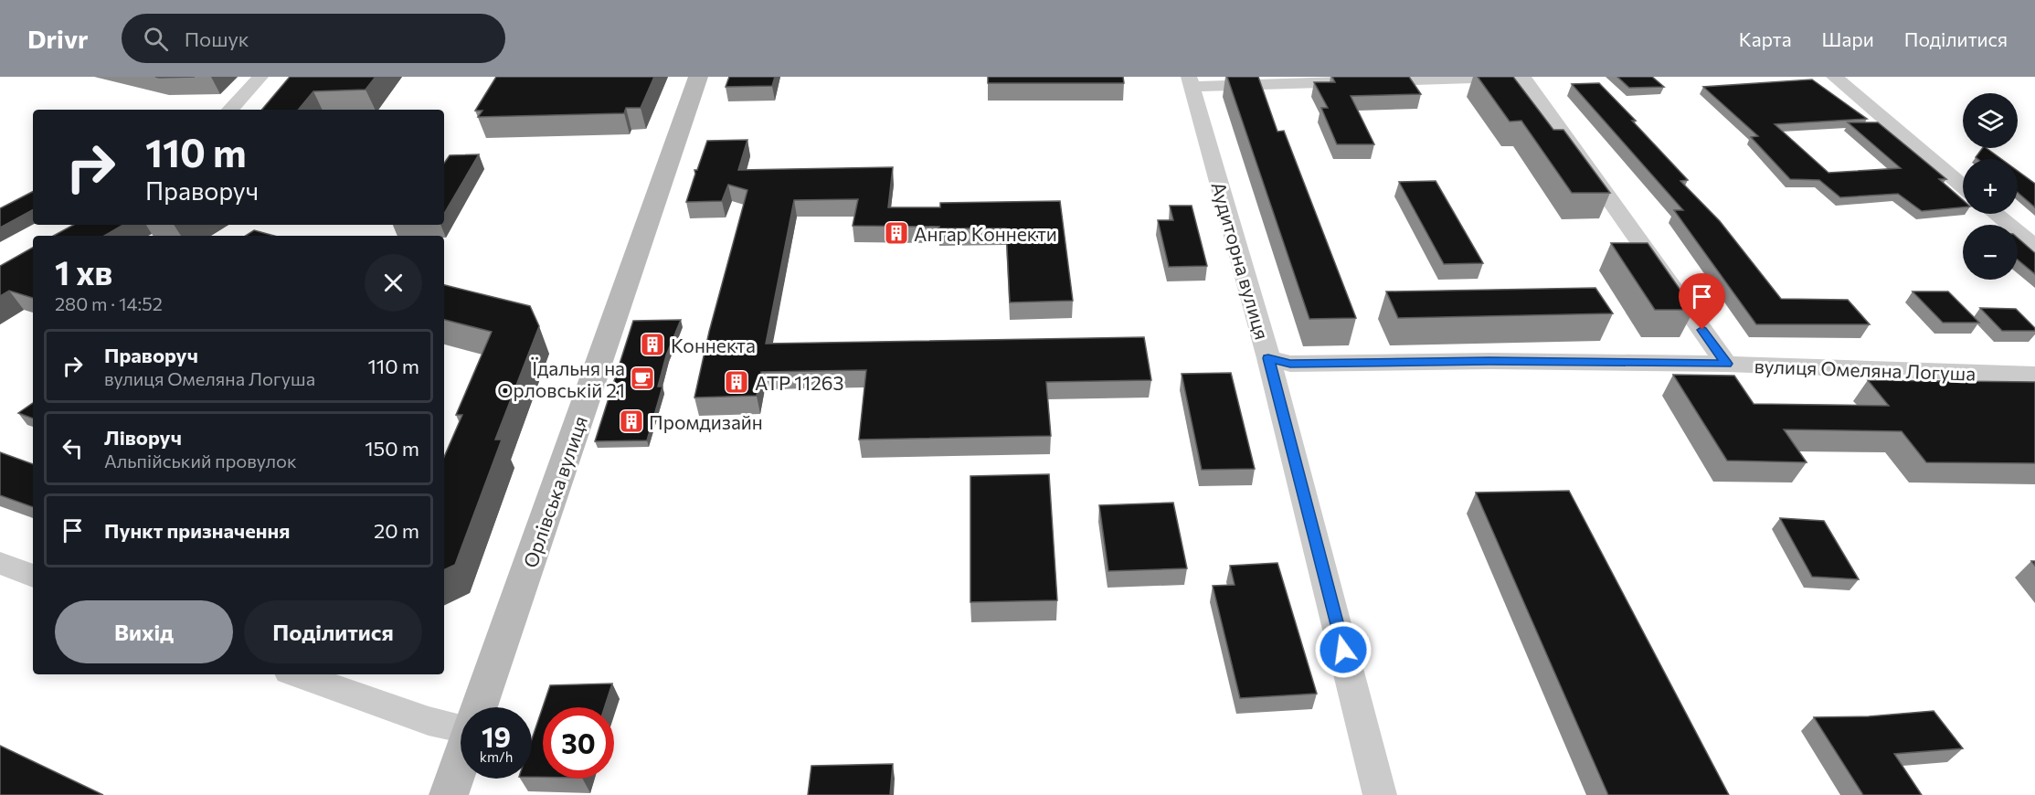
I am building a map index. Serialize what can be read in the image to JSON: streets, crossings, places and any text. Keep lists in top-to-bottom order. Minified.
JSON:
{"streets":{"street":["Аудиторна вулиця","вулиця Омеляна Логуша","Орлівська вулиця"]},"crossings":[["Аудиторна вулиця","вулиця Омеляна Логуша"]],"places":{"building":["Ангар Коннекти","Коннекта","ATP 11263","Промдизайн"],"cafe":["Їдальня на Орловській 21"]},"page":{"header":"Drivr","search":"Пошук","nav":["Карта","Шари","Поділитися"],"map_buttons":["+","−"],"turn":["110 m","Праворуч"],"heading":["1 хв","280 m · 14:52"],"list":[{"name":"Праворуч","note":"вулиця Омеляна Логуша","value":"110 m"},{"name":"Ліворуч","note":"Альпійський провулок","value":"150 m"},{"name":"Пункт призначення","value":"20 m"}],"buttons":["Вихід","Поділитися"],"speed":"19 km/h","limit":"30"}}
